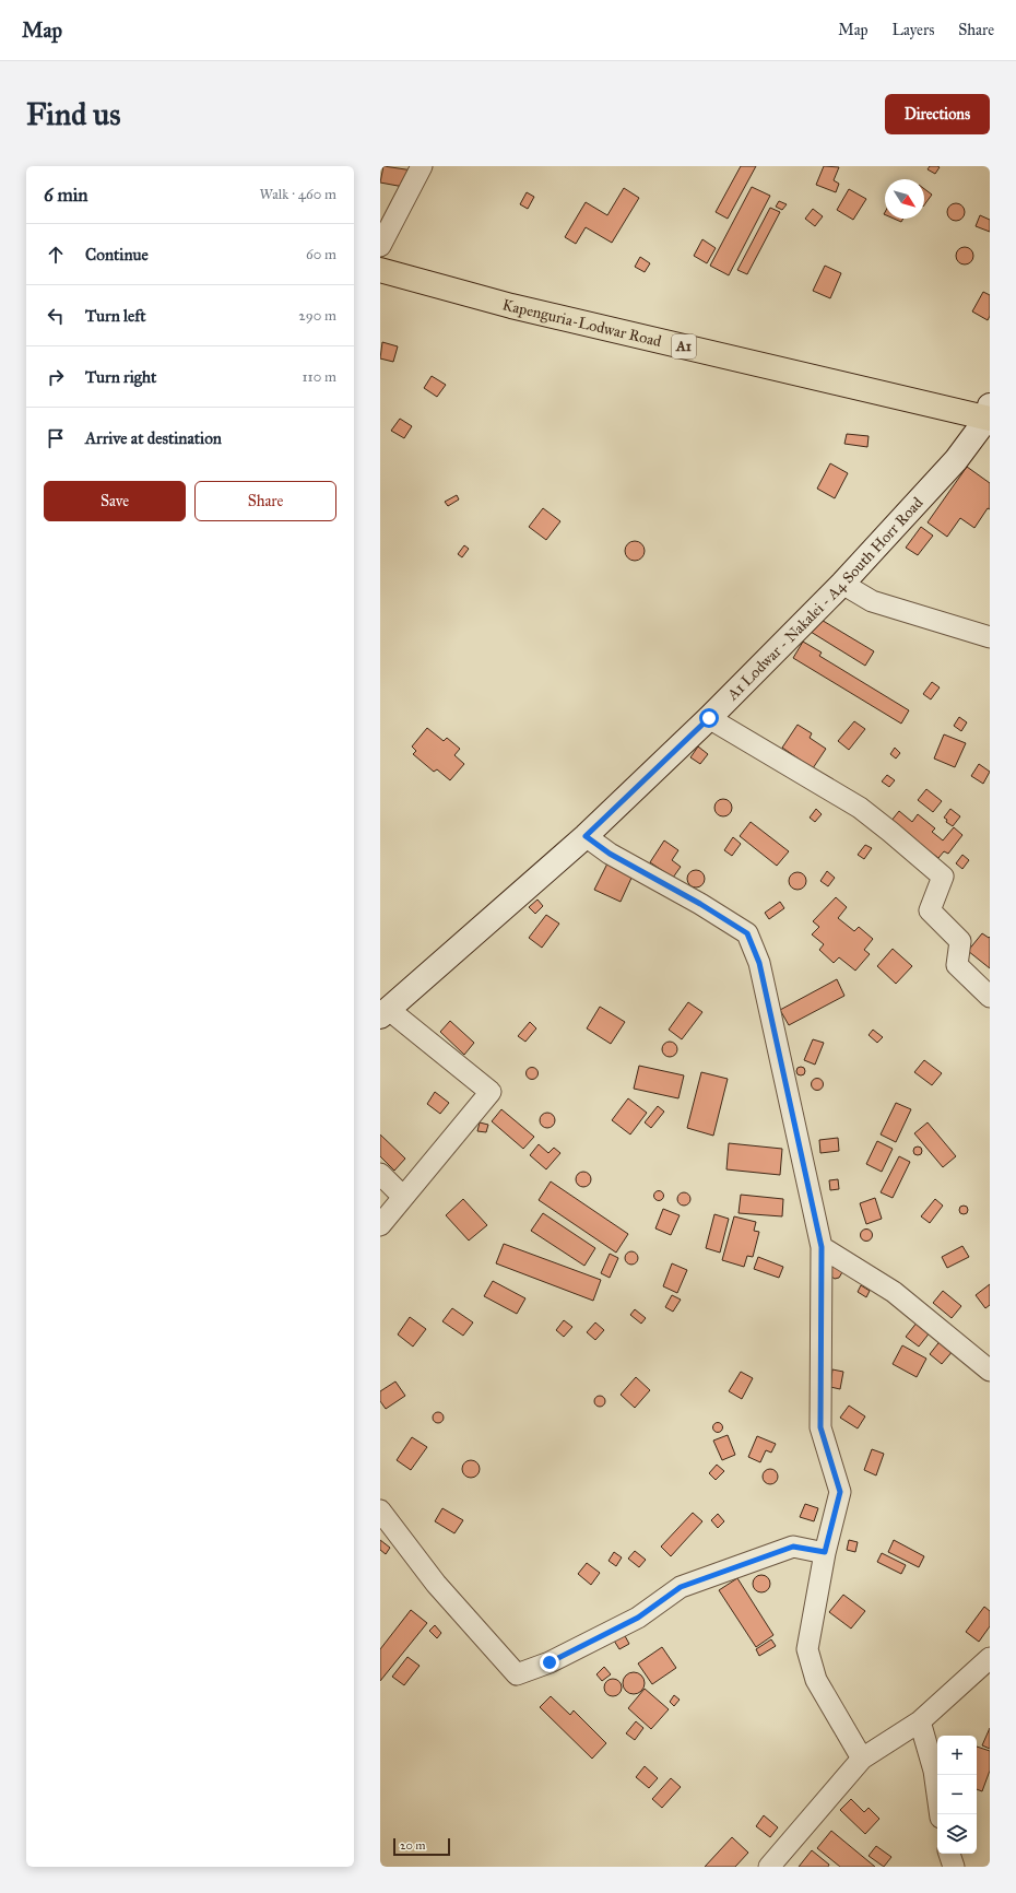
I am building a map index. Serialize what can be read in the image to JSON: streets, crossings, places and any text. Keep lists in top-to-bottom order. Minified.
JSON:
{"streets":{"highway":["Kapenguria-Lodwar Road","A1"],"main road":["A1 Lodwar - Nakalei - A4 South Horr Road"]},"crossings":[["Kapenguria-Lodwar Road","A1 Lodwar - Nakalei - A4 South Horr Road"]],"scale_bar":"20 m","north":"bottom right","page":{"header":"Map","nav":["Map","Layers","Share"],"buttons":["Directions",["Save","Share"]],"title":"Find us","heading":["6 min","Walk · 460 m"],"list":[["Continue","60 m"],["Turn left","290 m"],["Turn right","110 m"],"Arrive at destination"],"map_buttons":["+","−"],"scale":"20 m"}}
